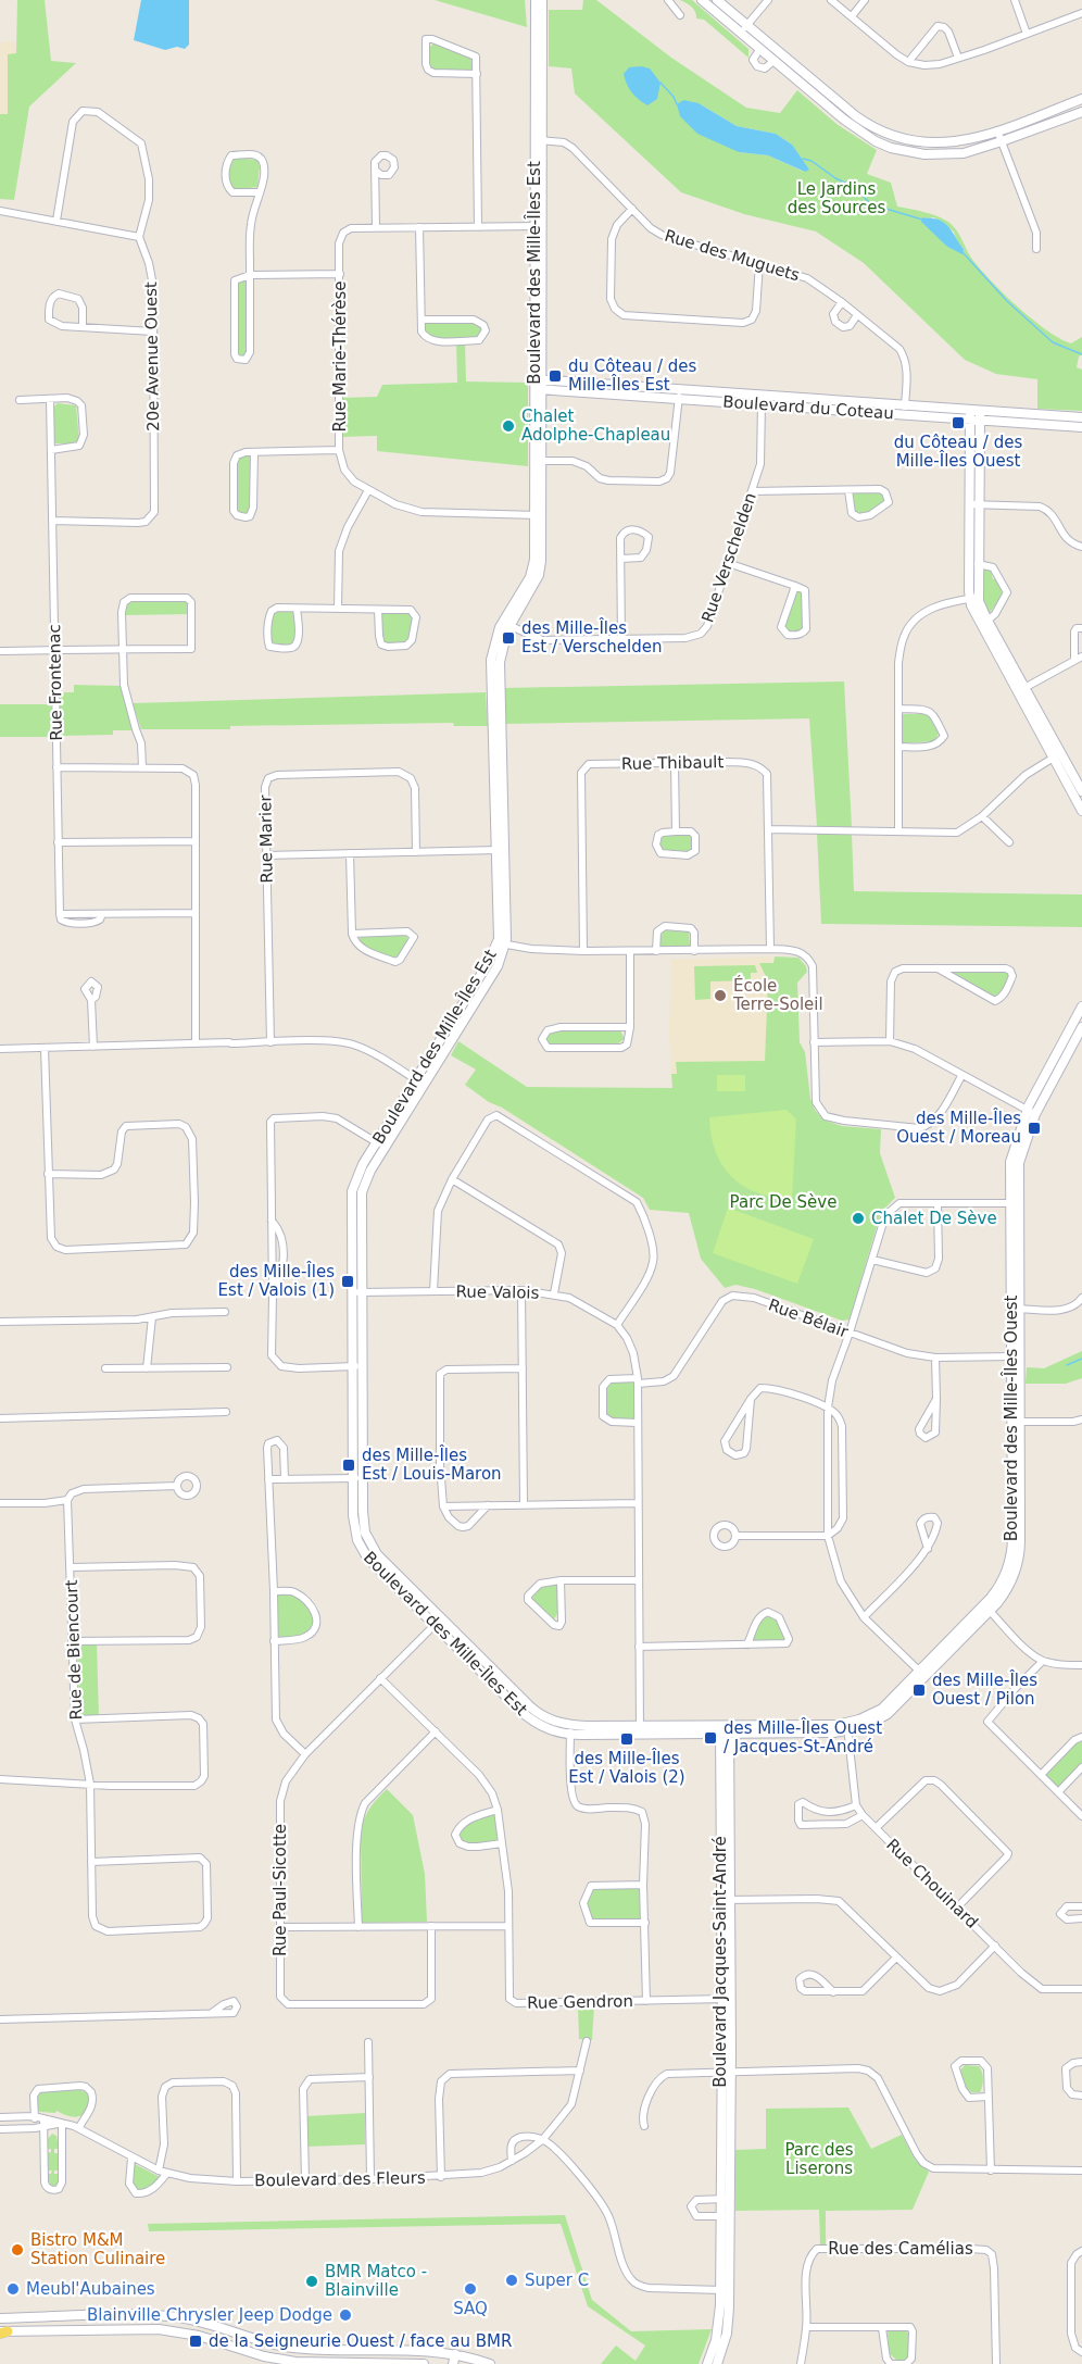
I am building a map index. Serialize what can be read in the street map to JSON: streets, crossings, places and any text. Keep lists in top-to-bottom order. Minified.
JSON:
{"streets":{"street":["Rue des Muguets","Boulevard des Mille-Îles Est","20e Avenue Ouest","Rue Marie-Thérèse","Boulevard du Coteau","Rue Verschelden","Rue Frontenac","Rue Thibault","Rue Marier","Rue Valois","Rue Bélair","Boulevard des Mille-Îles Ouest","Rue de Biencourt","Rue Chouinard","Rue Paul-Sicotte","Boulevard Jacques-Saint-André","Rue Gendron","Boulevard des Fleurs","Rue des Camélias"]},"crossings":[["Rue des Muguets","Boulevard des Mille-Îles Est"],["Rue des Muguets","Boulevard du Coteau"],["Boulevard des Mille-Îles Est","Rue Marie-Thérèse"],["Boulevard des Mille-Îles Est","Boulevard du Coteau"],["Boulevard des Mille-Îles Est","Rue Verschelden"],["Boulevard des Mille-Îles Est","Rue Valois"],["Boulevard des Mille-Îles Est","Boulevard des Mille-Îles Ouest"],["Boulevard des Mille-Îles Est","Rue Paul-Sicotte"],["20e Avenue Ouest","Rue Frontenac"],["Boulevard du Coteau","Rue Verschelden"],["Rue Bélair","Boulevard des Mille-Îles Ouest"],["Boulevard des Mille-Îles Ouest","Rue Chouinard"],["Boulevard des Mille-Îles Ouest","Boulevard Jacques-Saint-André"],["Rue Paul-Sicotte","Rue Gendron"],["Boulevard Jacques-Saint-André","Rue Gendron"]],"parks":["Le Jardins des Sources","Parc De Sève","Parc des Liserons"],"places":{"transit":["du Côteau / des Mille-Îles Est","du Côteau / des Mille-Îles Ouest","des Mille-Îles Est / Verschelden","des Mille-Îles Ouest / Moreau","des Mille-Îles Est / Valois (1)","des Mille-Îles Est / Louis-Maron","des Mille-Îles Ouest / Pilon","des Mille-Îles Ouest / Jacques-St-André","des Mille-Îles Est / Valois (2)","de la Seigneurie Ouest / face au BMR"],"other":["Chalet Adolphe-Chapleau","École Terre-Soleil","Chalet De Sève","Bistro M&M Station Culinaire","Super C","BMR Matco - Blainville","Meubl'Aubaines","SAQ","Blainville Chrysler Jeep Dodge"]}}
